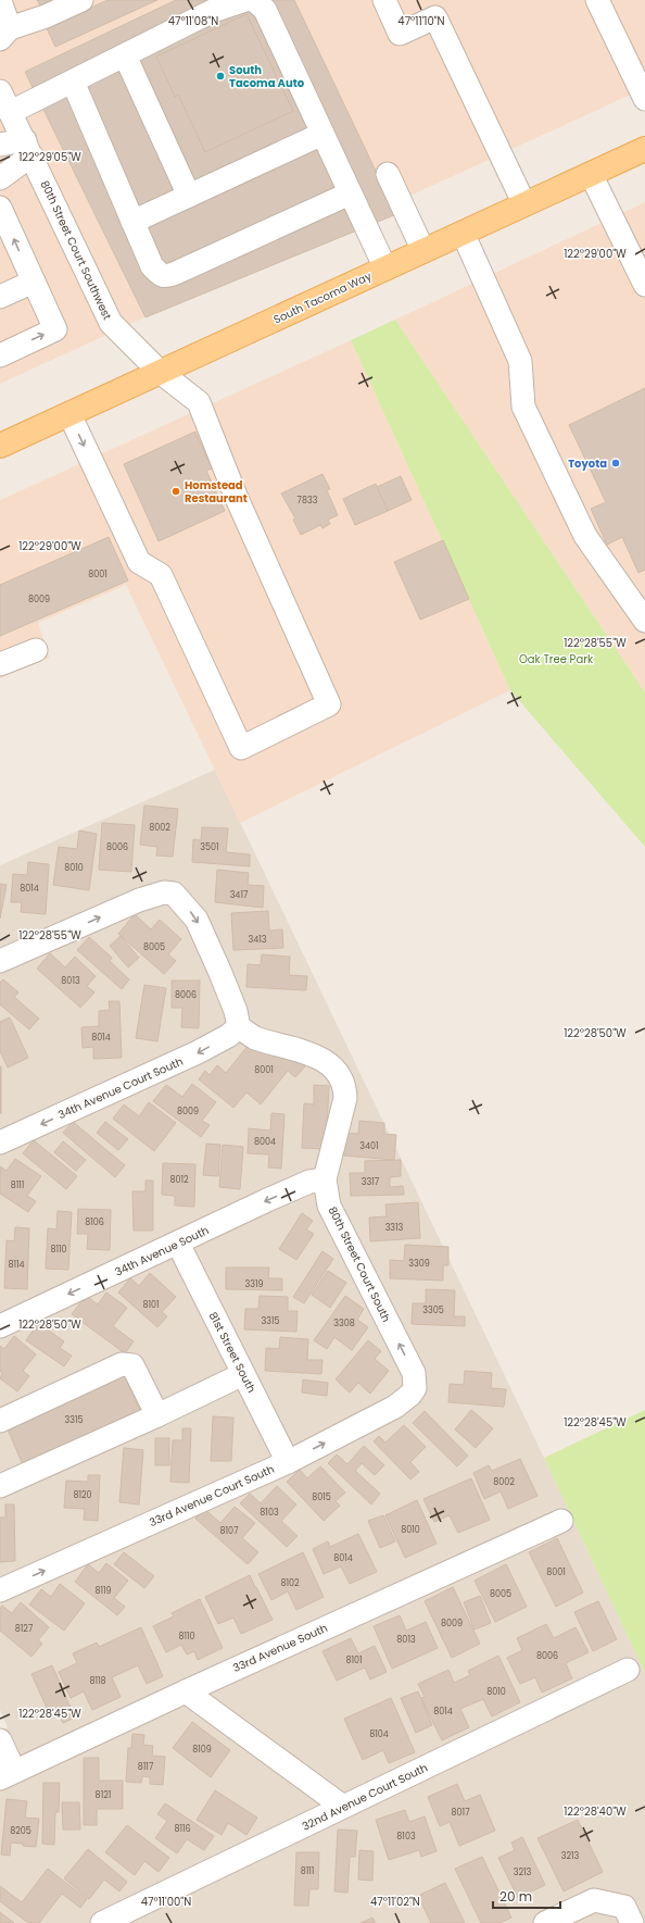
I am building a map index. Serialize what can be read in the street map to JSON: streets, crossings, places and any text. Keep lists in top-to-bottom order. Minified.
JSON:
{"streets":{"main road":["South Tacoma Way"],"street":["80th Street Court Southwest","34th Avenue Court South","34th Avenue South","80th Street Court South","81st Street South","33rd Avenue Court South","33rd Avenue South","32nd Avenue Court South"]},"crossings":[["80th Street Court Southwest","South Tacoma Way"],["34th Avenue Court South","80th Street Court South"],["34th Avenue South","80th Street Court South"],["34th Avenue South","81st Street South"],["80th Street Court South","33rd Avenue Court South"],["81st Street South","33rd Avenue Court South"]],"one_way":["34th Avenue Court South","80th Street Court South"],"parks":["Oak Tree Park"],"places":["South Tacoma Auto","Toyota","Homstead Restaurant"],"house_numbers":["7833","8001","8009","8002","8006","3501","8010","8014","3417","3413","8005","8013","8006","8014","8001","8009","8004","3401","8012","3317","8111","8106","3313","8110","3309","8114","3319","8101","3305","3315","3308","3315","8002","8120","8015","8103","8010","8107","8014","8001","8102","8119","8005","8009","8127","8110","8013","8006","8101","8118","8010","8014","8104","8109","8117","8121","8017","8116","8205","8103","3213","8111","3213"],"scale_bar":"20 m","coordinates":["47°11'08\"N","47°11'10\"N","122°29'05\"W","122°29'00\"W","122°28'55\"W","122°28'50\"W","122°28'45\"W","122°28'40\"W","47°11'00\"N","47°11'02\"N"]}
